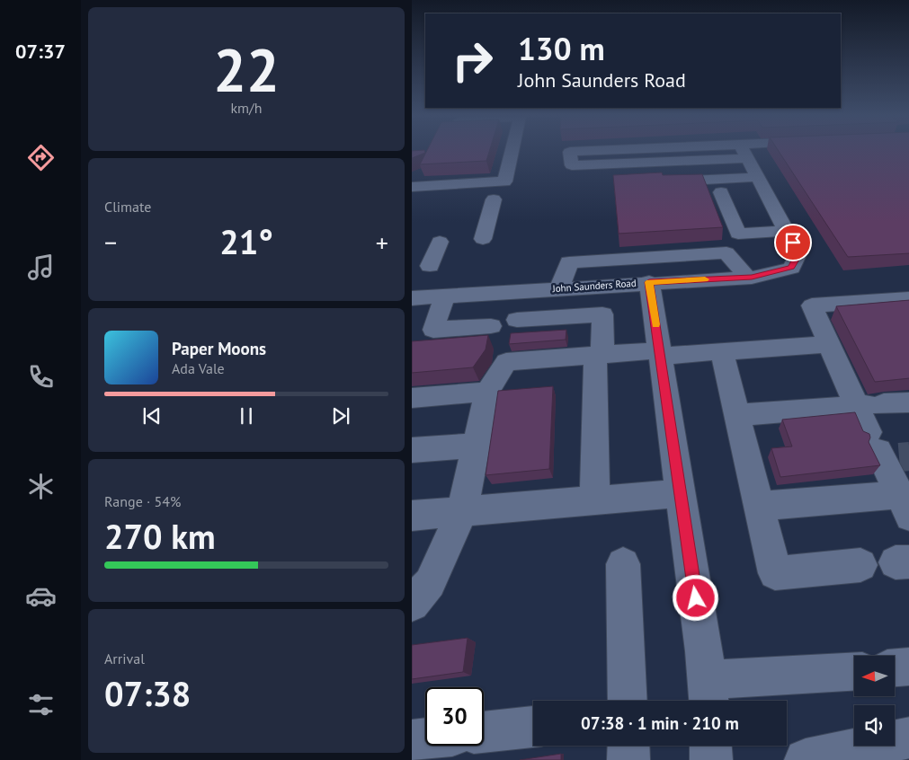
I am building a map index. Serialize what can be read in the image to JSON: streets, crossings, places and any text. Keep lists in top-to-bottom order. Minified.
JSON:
{"streets":{"street":["John Saunders Road"]},"north":"left","page":{"tabs":"07:37","tile":[["22","km/h"],"Climate",["Range · 54%","270 km"],["Arrival","07:38"]],"turn":["130 m","John Saunders Road"],"heat":["−","21°","+"],"song":["Paper Moons","Ada Vale"],"limit":"30","trip":"07:38 · 1 min · 210 m"}}
